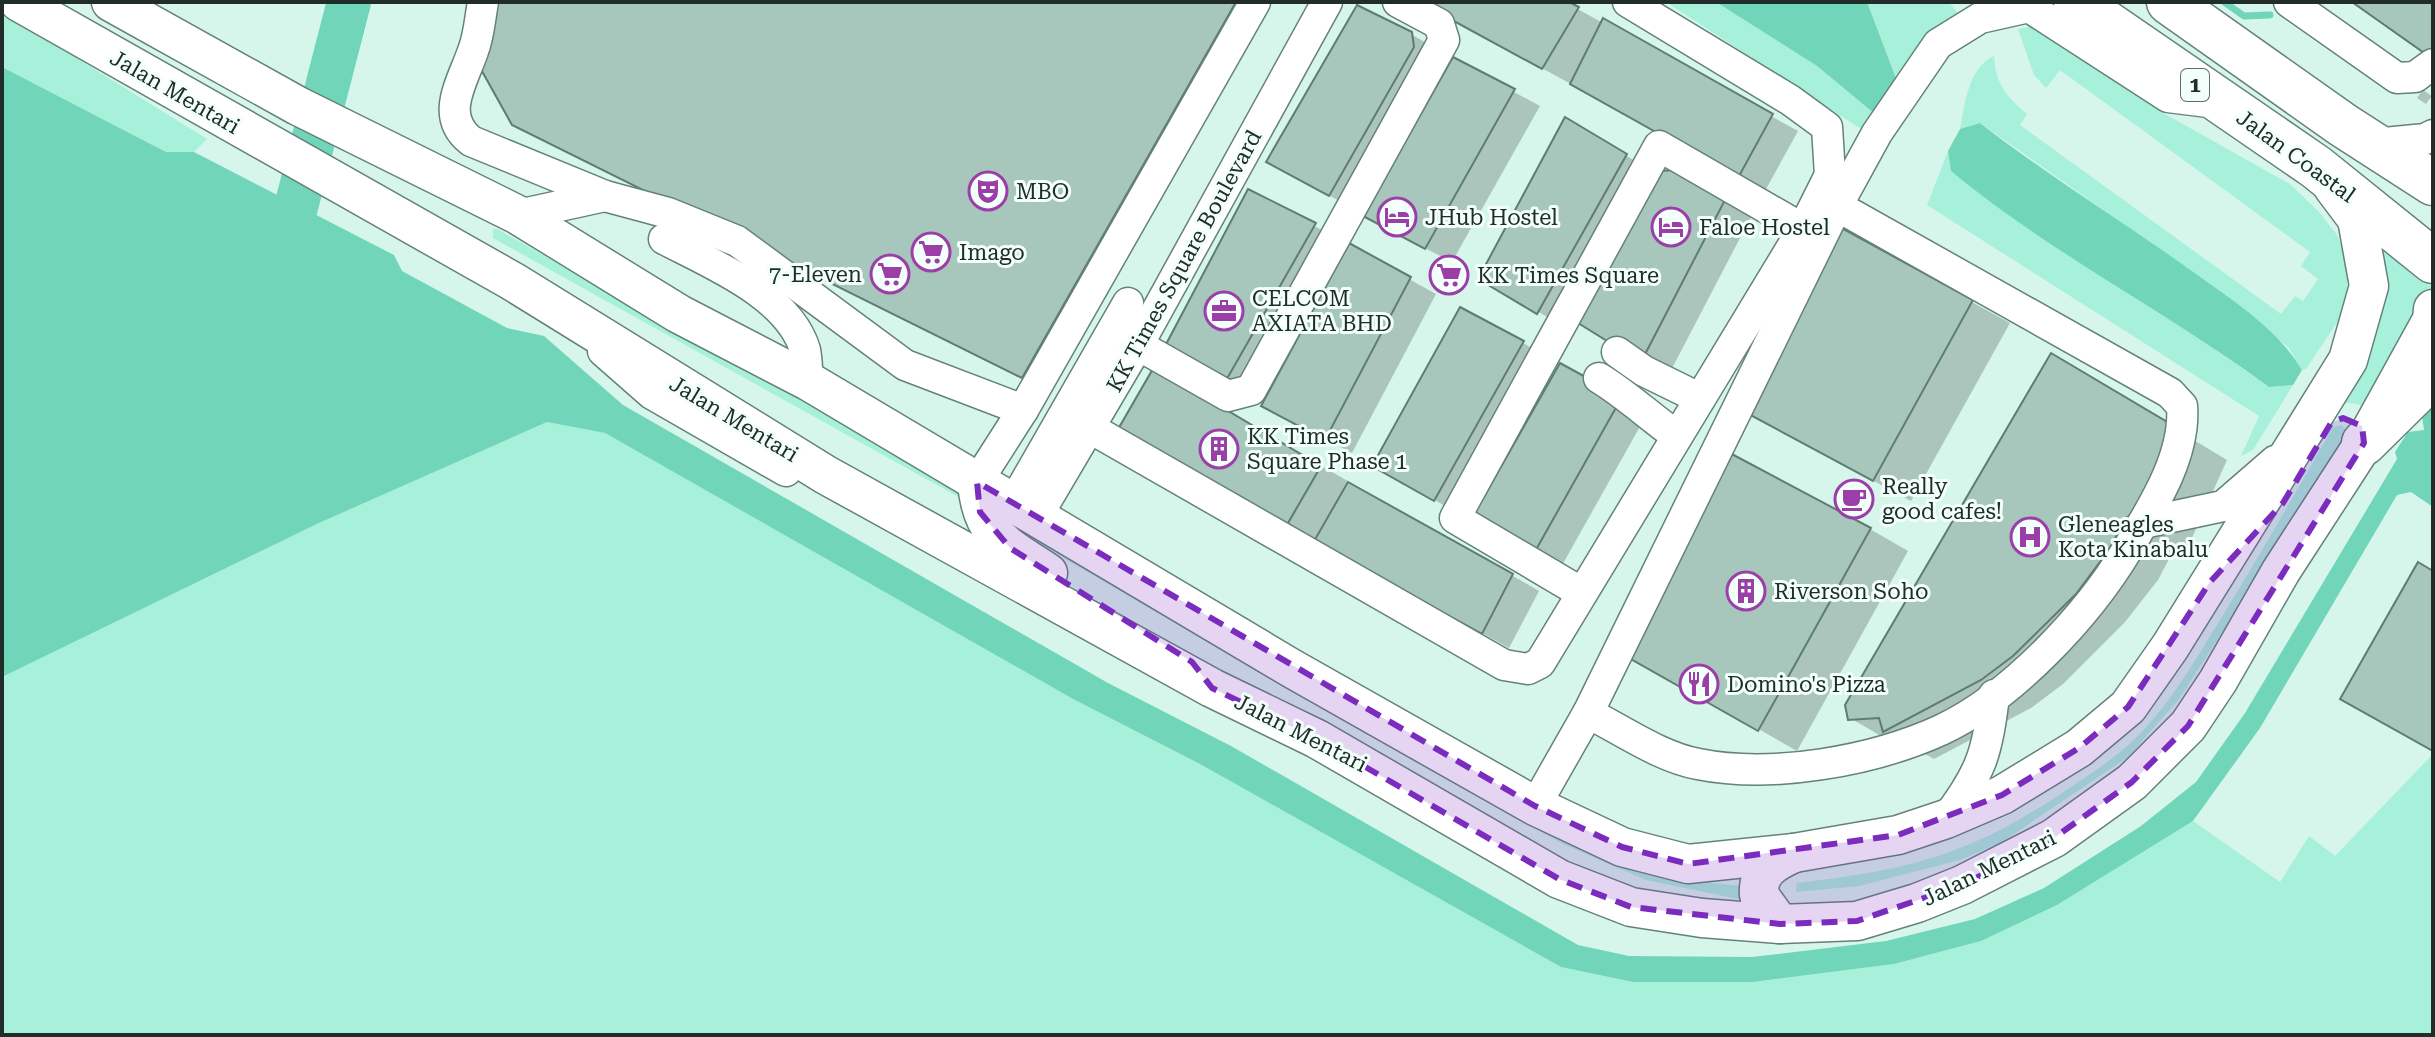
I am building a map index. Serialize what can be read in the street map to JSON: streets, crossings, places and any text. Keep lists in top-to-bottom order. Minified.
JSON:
{"streets":{"highway":["1","Jalan Coastal"],"main road":["Jalan Mentari"],"street":["KK Times Square Boulevard"]},"crossings":[["Jalan Mentari","Jalan Coastal"],["Jalan Mentari","KK Times Square Boulevard"]],"places":{"theatre":["MBO"],"hotel":["JHub Hostel","Faloe Hostel"],"supermarket":["Imago","7-Eleven","KK Times Square"],"office":["CELCOM AXIATA BHD"],"building":["KK Times Square Phase 1","Riverson Soho"],"cafe":["Really good cafes!"],"hospital":["Gleneagles Kota Kinabalu"],"restaurant":["Domino's Pizza"]}}
